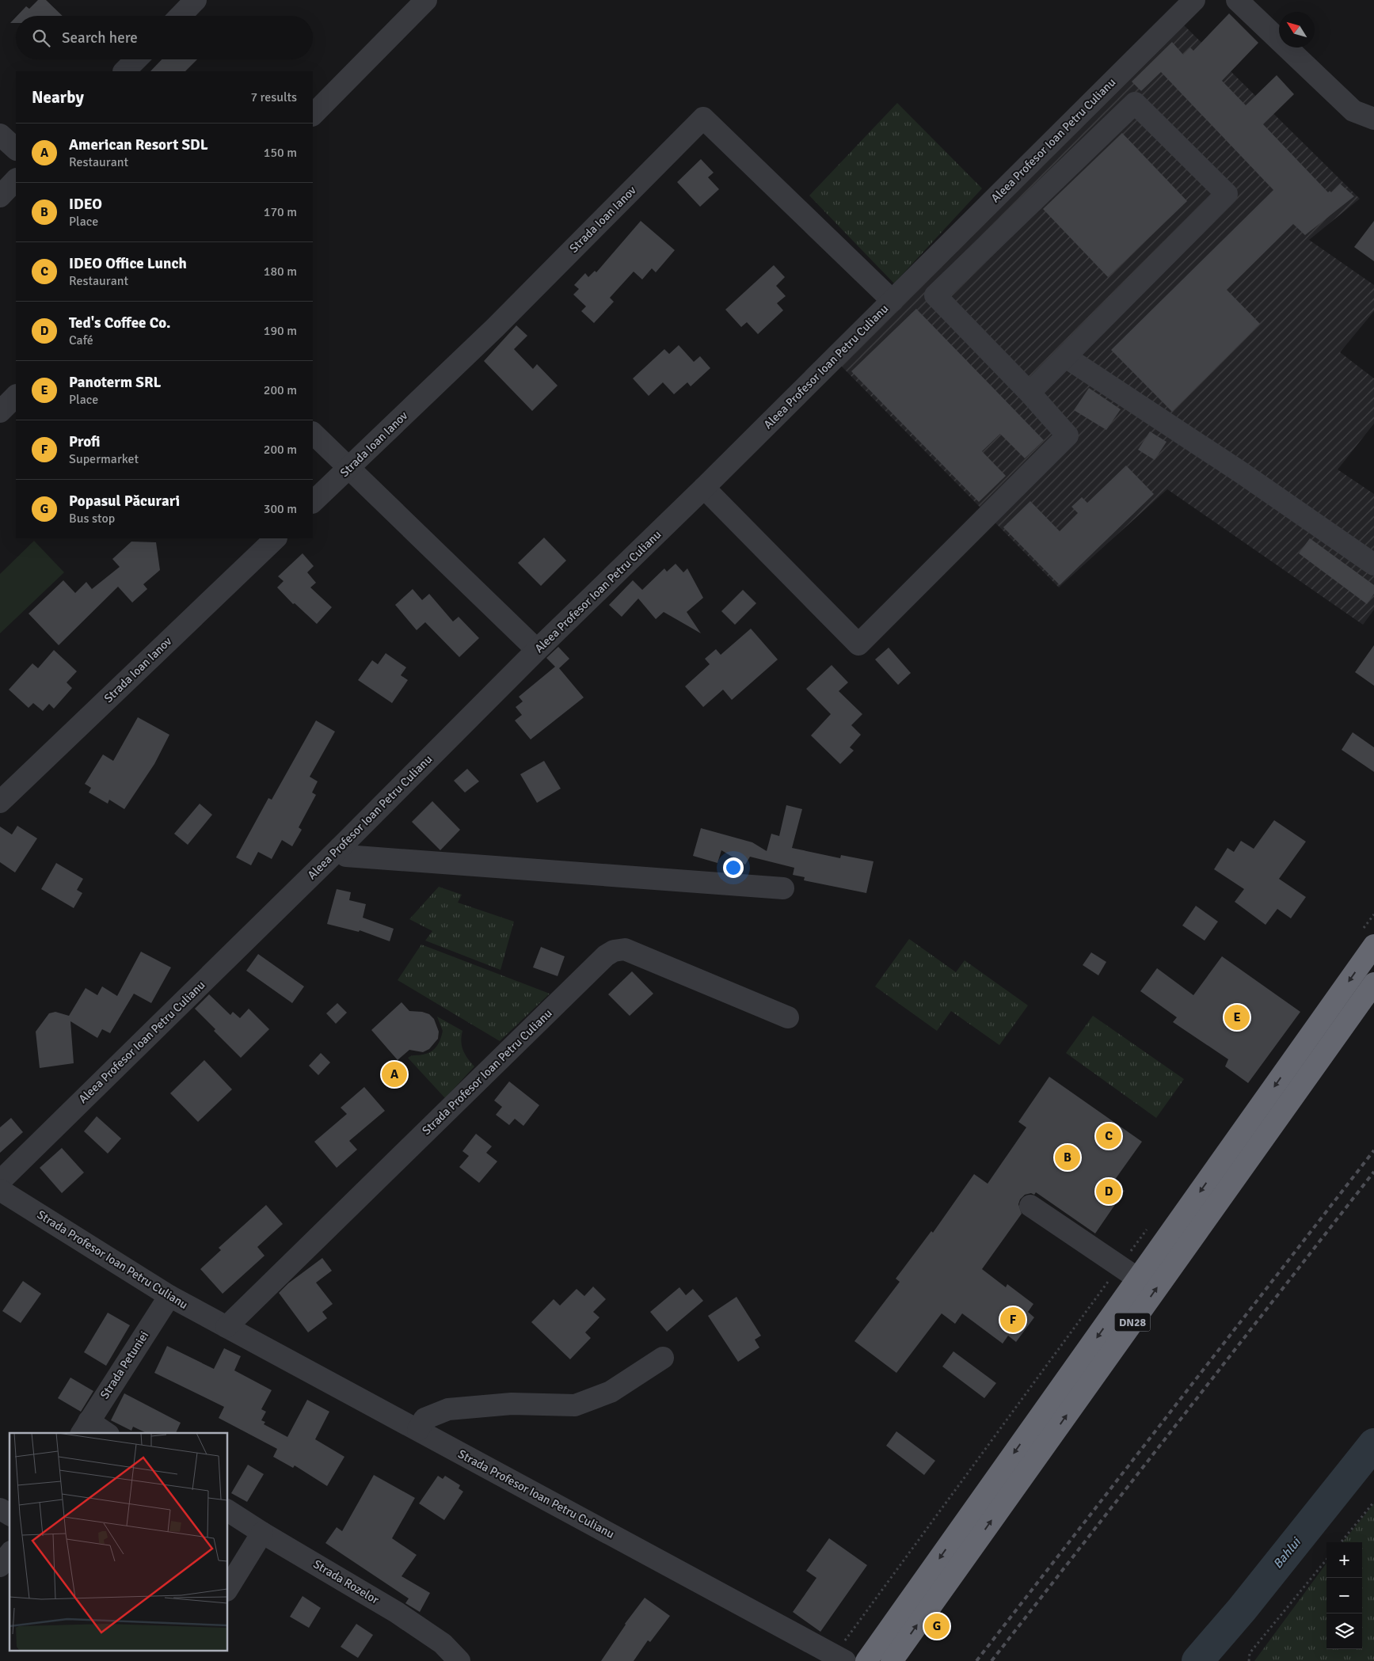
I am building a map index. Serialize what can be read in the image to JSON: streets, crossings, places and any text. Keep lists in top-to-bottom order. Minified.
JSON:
{"streets":{"highway":["DN28"],"street":["Aleea Profesor Ioan Petru Culianu","Strada Ioan Ianov","Strada Profesor Ioan Petru Culianu","Strada Petuniei","Strada Rozelor"]},"crossings":[["Aleea Profesor Ioan Petru Culianu","Strada Ioan Ianov"],["Strada Profesor Ioan Petru Culianu","Strada Petuniei"]],"water":["Bahlui"],"north":"top left","page":{"search":"Search here","heading":["Nearby","7 results"],"list":[{"mark":"A","name":"American Resort SDL","note":"Restaurant","value":"150 m"},{"mark":"B","name":"IDEO","note":"Place","value":"170 m"},{"mark":"C","name":"IDEO Office Lunch","note":"Restaurant","value":"180 m"},{"mark":"D","name":"Ted's Coffee Co.","note":"Café","value":"190 m"},{"mark":"E","name":"Panoterm SRL","note":"Place","value":"200 m"},{"mark":"F","name":"Profi","note":"Supermarket","value":"200 m"},{"mark":"G","name":"Popasul Păcurari","note":"Bus stop","value":"300 m"}],"pins":["E","A","C","B","D","F","G"],"map_buttons":["+","−"]}}
